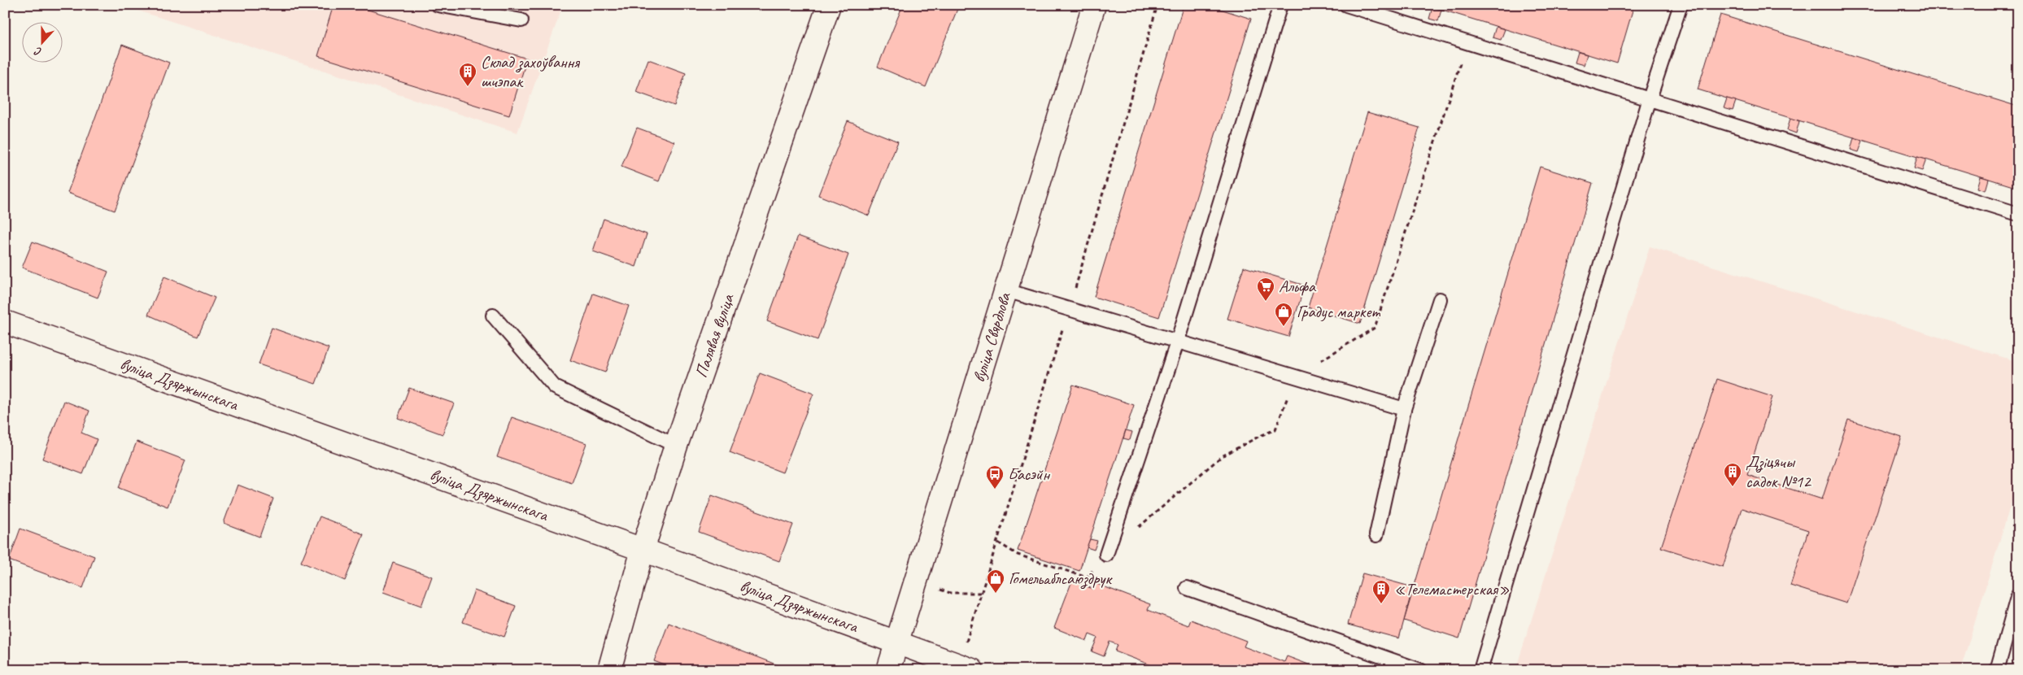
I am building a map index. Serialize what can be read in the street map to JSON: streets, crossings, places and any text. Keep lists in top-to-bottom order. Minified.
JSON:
{"streets":{"street":["Палявая вуліца","вуліца Свярдлова","вуліца Дзяржынскага"]},"crossings":[["Палявая вуліца","вуліца Дзяржынскага"],["вуліца Свярдлова","вуліца Дзяржынскага"]],"places":{"building":["Склад захоўвання шчэпак","Дзіцячы садок №12","«Телемастерская»"],"supermarket":["Альфа"],"shop":["Градус маркет","Гомельаблсаюздрук"],"bus stop":["Басэйн"]},"north":"bottom"}
